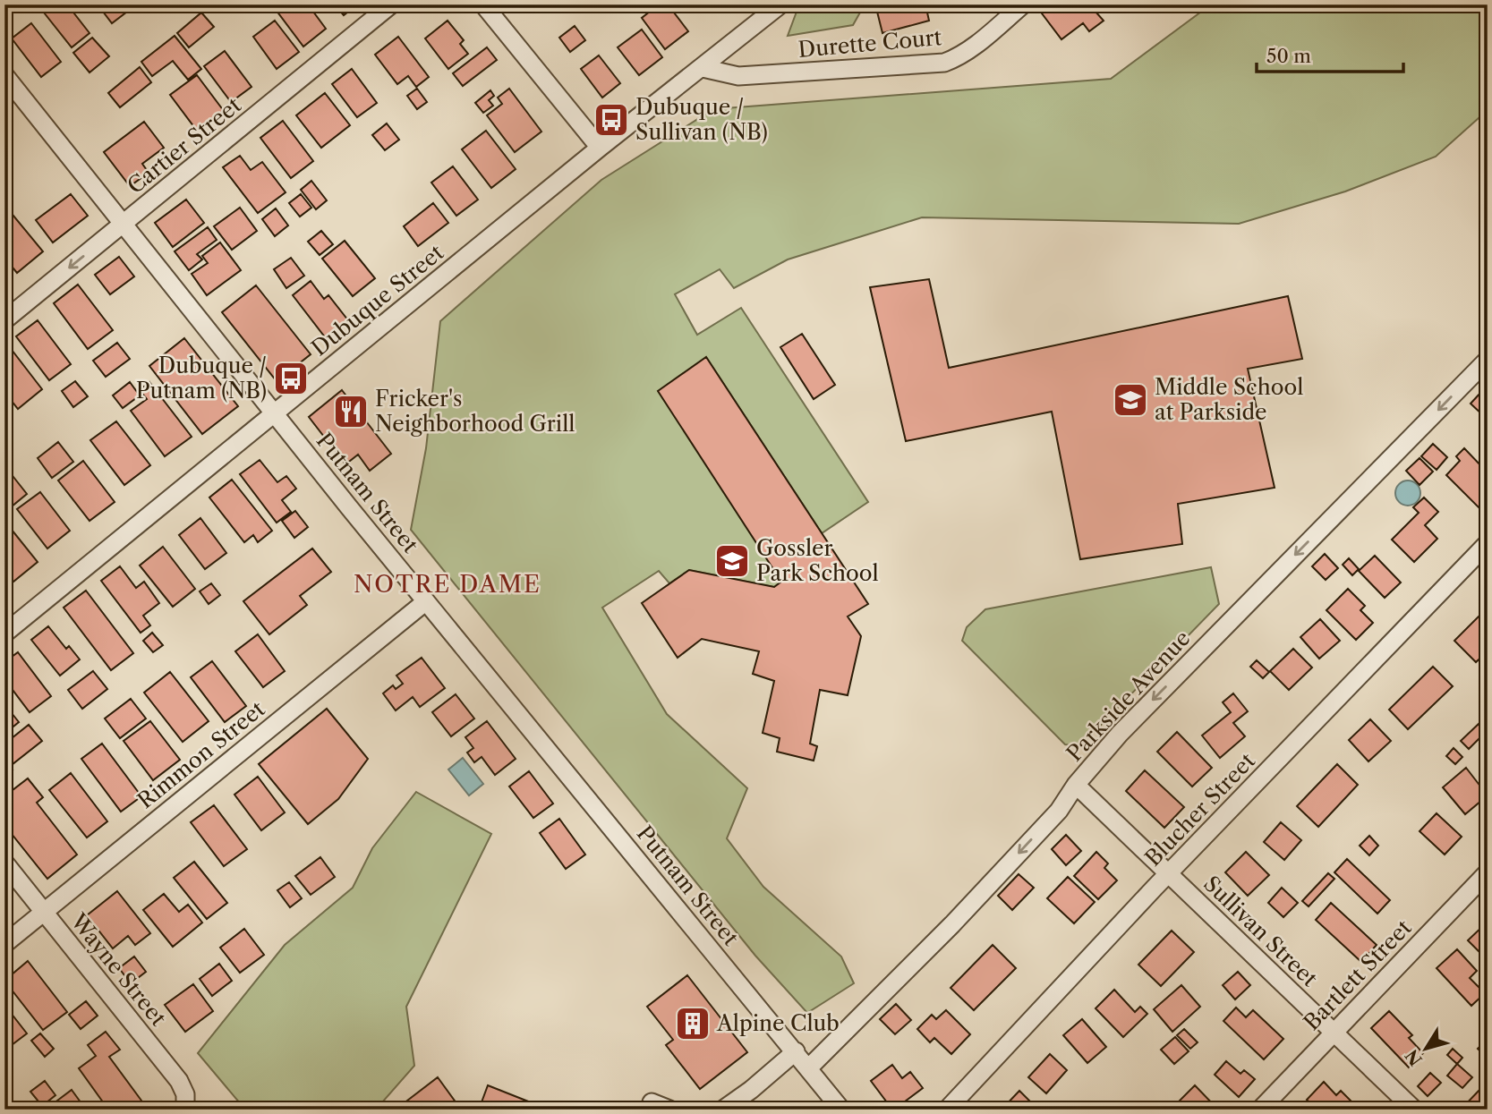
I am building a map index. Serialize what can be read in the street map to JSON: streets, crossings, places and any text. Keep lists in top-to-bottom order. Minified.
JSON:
{"streets":{"street":["Durette Court","Cartier Street","Dubuque Street","Putnam Street","Parkside Avenue","Rimmon Street","Blucher Street","Sullivan Street","Wayne Street","Bartlett Street"]},"crossings":[["Durette Court","Dubuque Street"],["Cartier Street","Putnam Street"],["Dubuque Street","Putnam Street"],["Putnam Street","Parkside Avenue"],["Putnam Street","Rimmon Street"],["Parkside Avenue","Sullivan Street"],["Rimmon Street","Wayne Street"],["Blucher Street","Sullivan Street"],["Sullivan Street","Bartlett Street"]],"one_way":["Parkside Avenue"],"districts":["NOTRE DAME"],"places":{"bus stop":["Dubuque / Sullivan (NB)","Dubuque / Putnam (NB)"],"school or university":["Middle School at Parkside","Gossler Park School"],"restaurant":["Fricker's Neighborhood Grill"],"building":["Alpine Club"]},"scale_bar":"50 m","north":"bottom left"}
